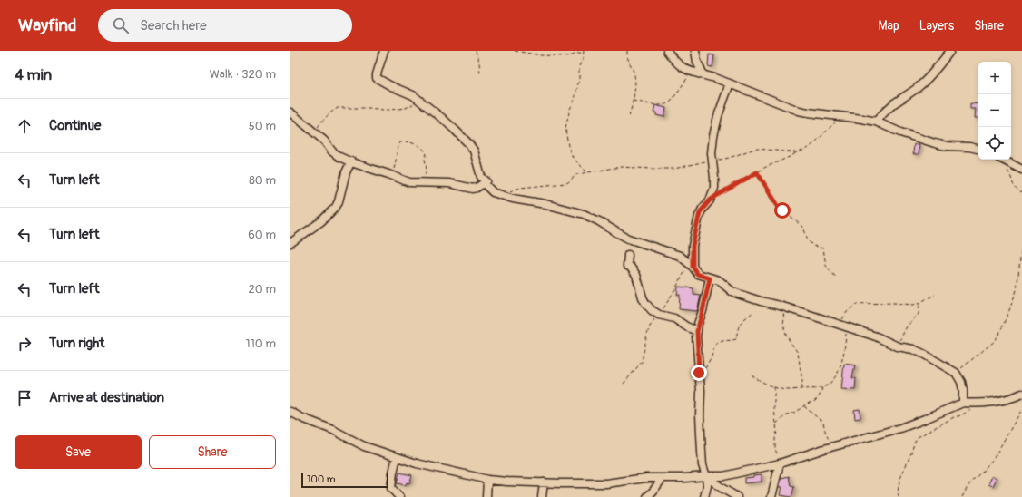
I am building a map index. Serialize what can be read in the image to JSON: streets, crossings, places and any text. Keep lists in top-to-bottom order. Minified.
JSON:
{"scale_bar":"100 m","page":{"header":"Wayfind","search":"Search here","nav":["Map","Layers","Share"],"heading":["4 min","Walk · 320 m"],"map_buttons":["+","−"],"list":[["Continue","50 m"],["Turn left","80 m"],["Turn left","60 m"],["Turn left","20 m"],["Turn right","110 m"],"Arrive at destination"],"buttons":["Save","Share"],"scale":"100 m"}}
